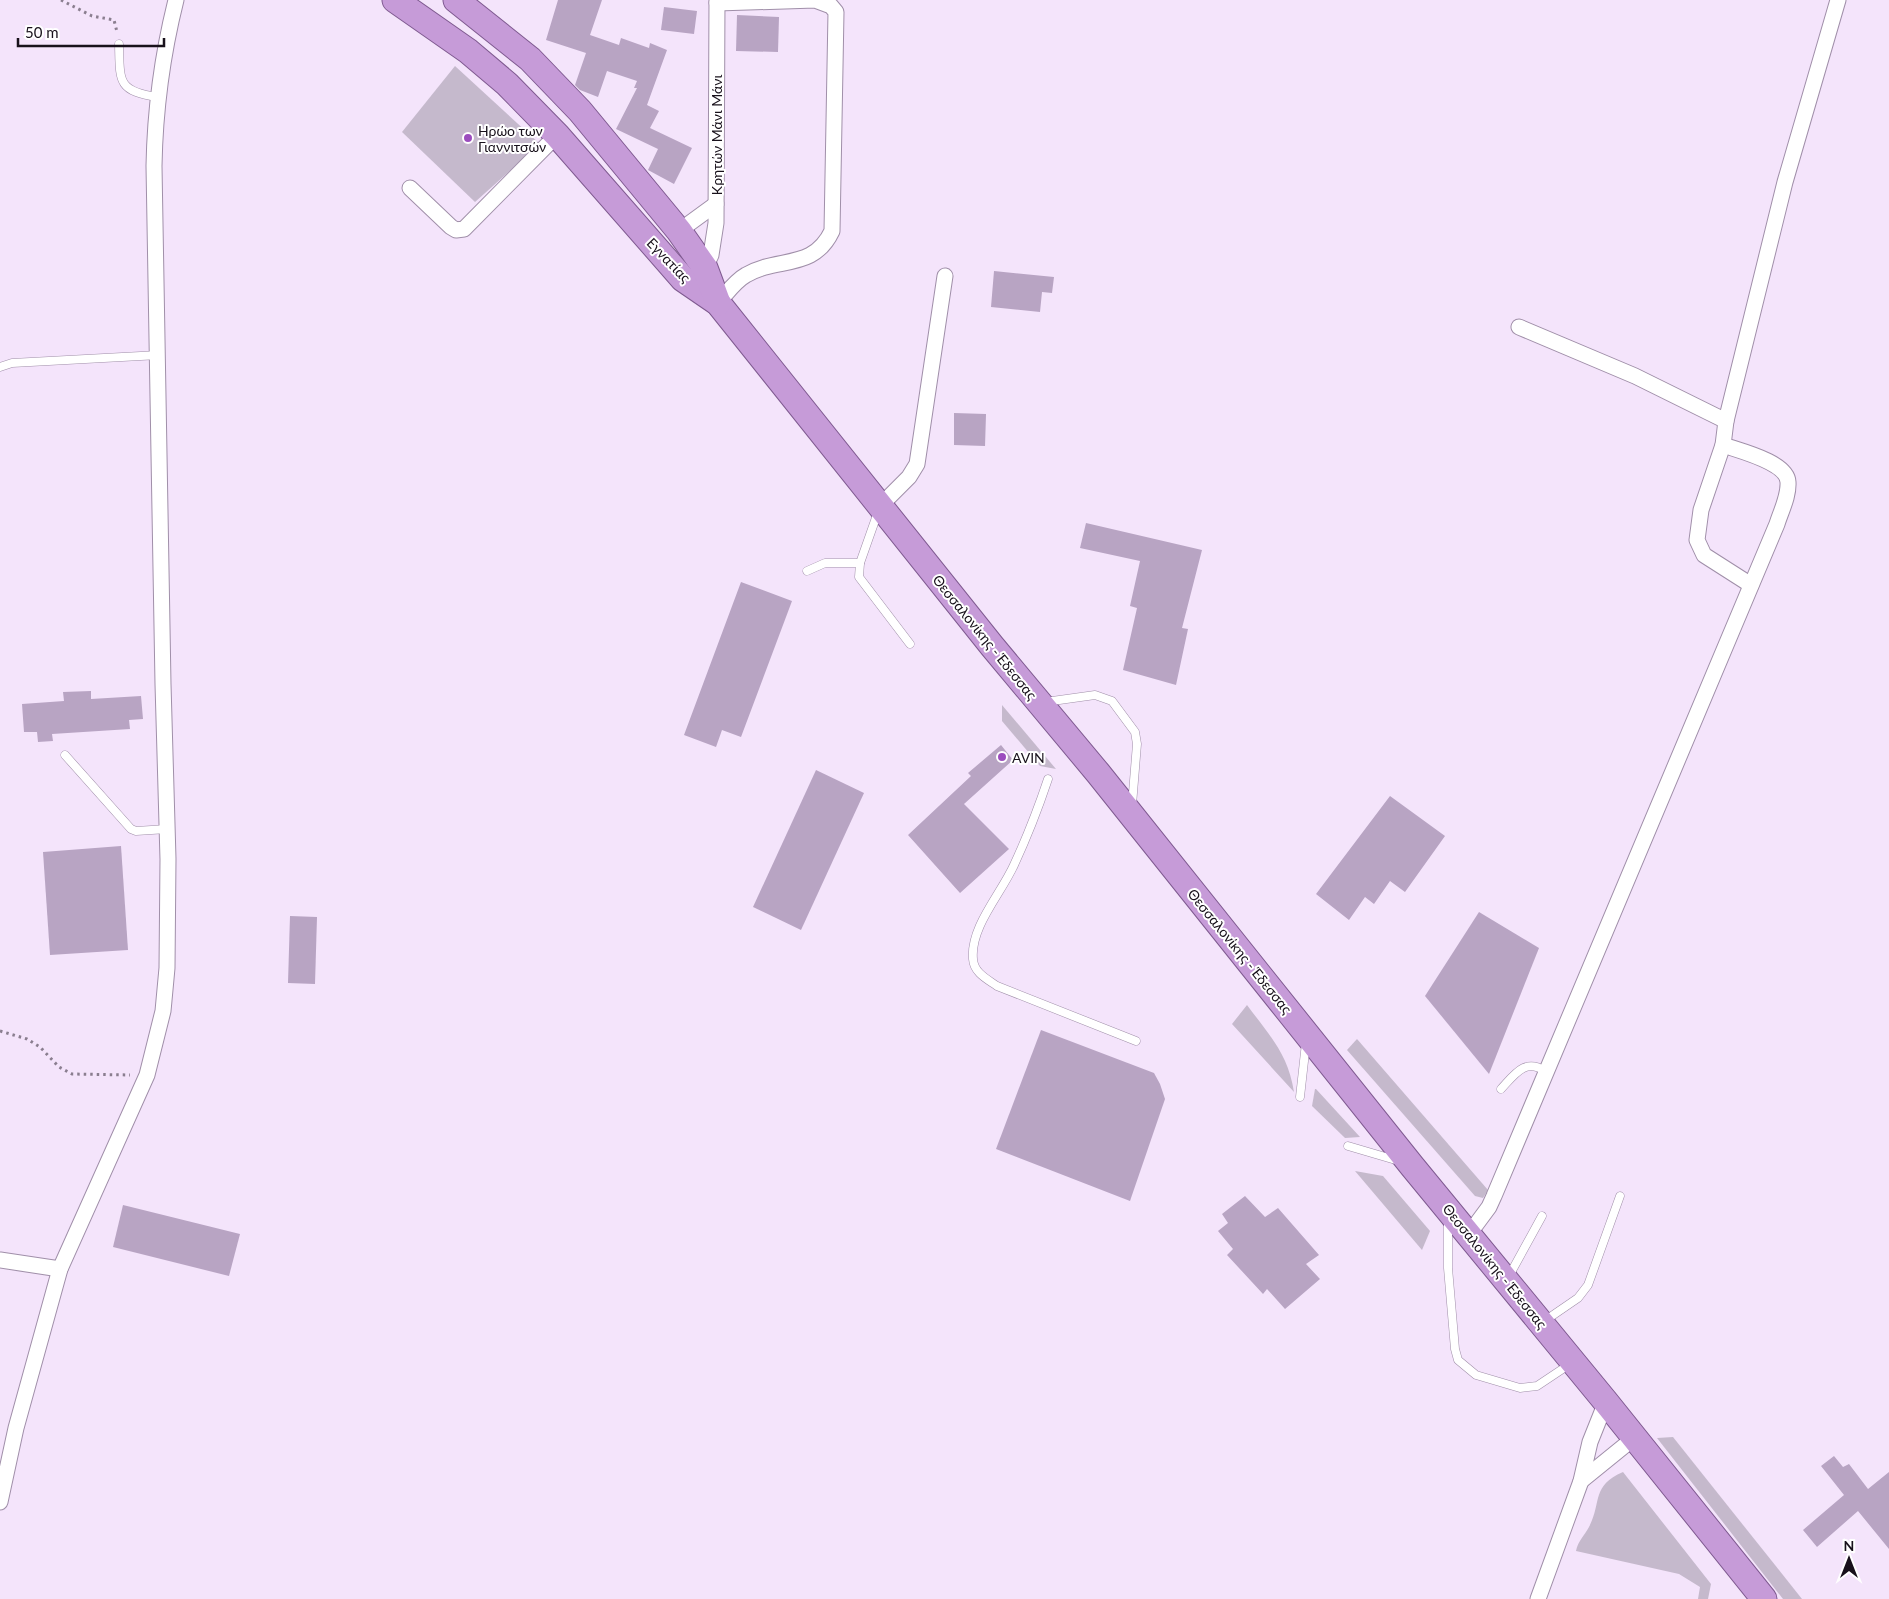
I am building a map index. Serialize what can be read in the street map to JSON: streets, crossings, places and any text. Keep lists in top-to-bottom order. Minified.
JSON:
{"streets":{"highway":["Εγνατίας","Θεσσαλονίκης - Έδεσσας"],"street":["Κρητών Μάνι Μάνι"]},"crossings":[["Κρητών Μάνι Μάνι","Εγνατίας"],["Εγνατίας","Θεσσαλονίκης - Έδεσσας"]],"places":["Ηρώο των Γιαννιτσών","AVIN"],"scale_bar":"50 m","north":"top"}
